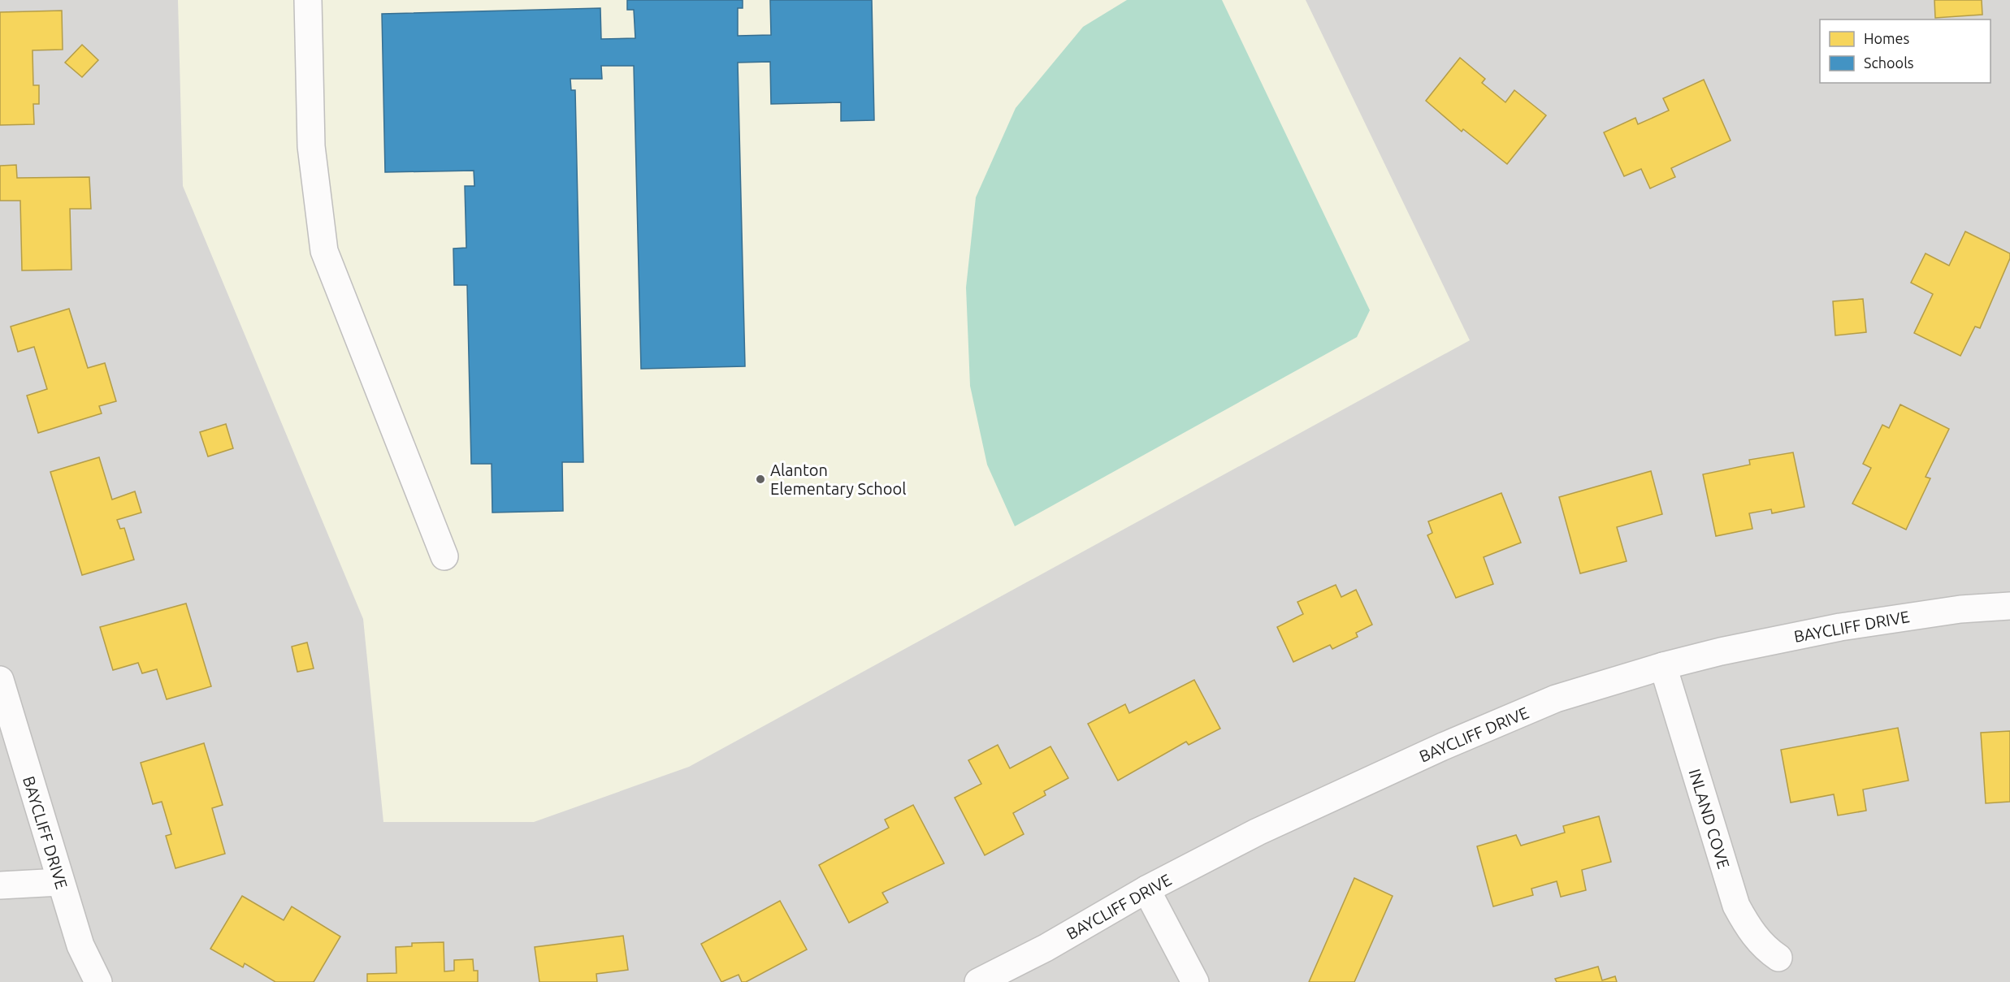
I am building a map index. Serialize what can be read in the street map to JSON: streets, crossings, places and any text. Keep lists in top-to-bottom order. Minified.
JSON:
{"streets":{"street":["BAYCLIFF DRIVE","INLAND COVE"]},"crossings":[["BAYCLIFF DRIVE","INLAND COVE"]],"places":["Alanton Elementary School"],"legend":["Homes","Schools"]}
